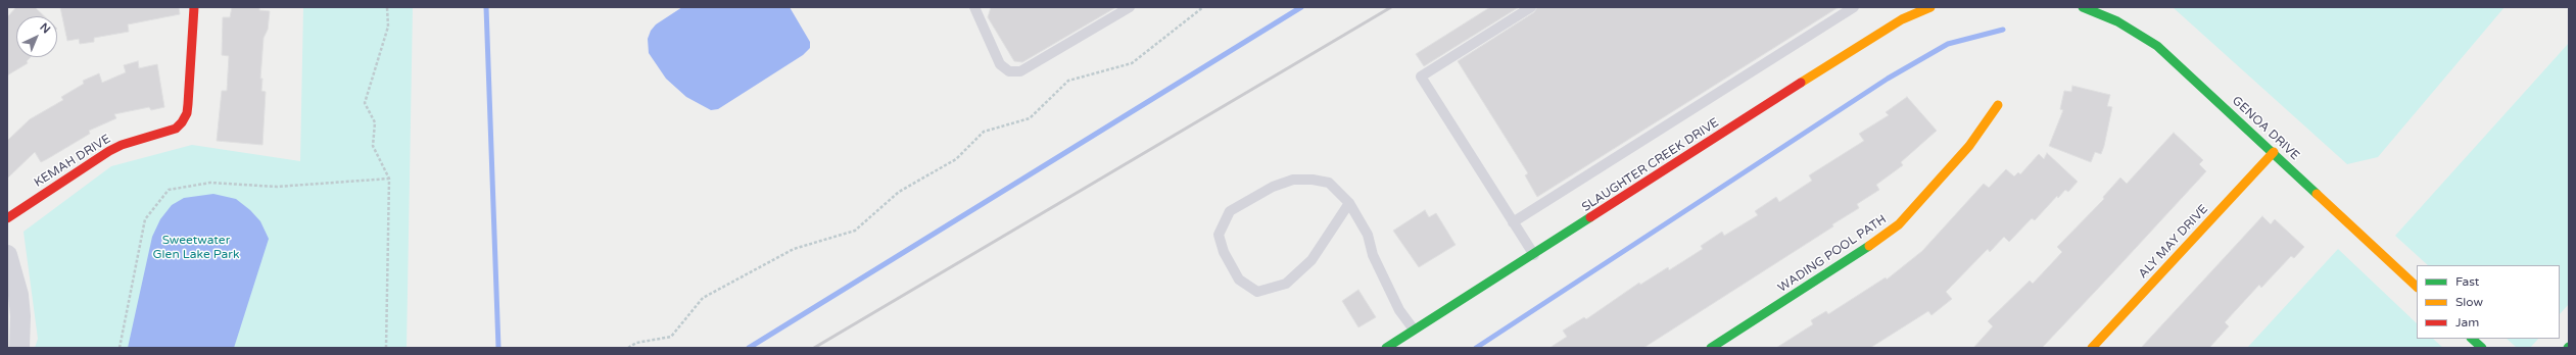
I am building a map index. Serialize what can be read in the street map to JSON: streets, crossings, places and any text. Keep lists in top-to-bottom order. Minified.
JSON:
{"streets":{"street":["GENOA DRIVE","KEMAH DRIVE","SLAUGHTER CREEK DRIVE","ALY MAY DRIVE","WADING POOL PATH"]},"crossings":[["GENOA DRIVE","ALY MAY DRIVE"]],"parks":["Sweetwater Glen Lake Park"],"legend":["Fast","Slow","Jam"],"north":"top right"}
